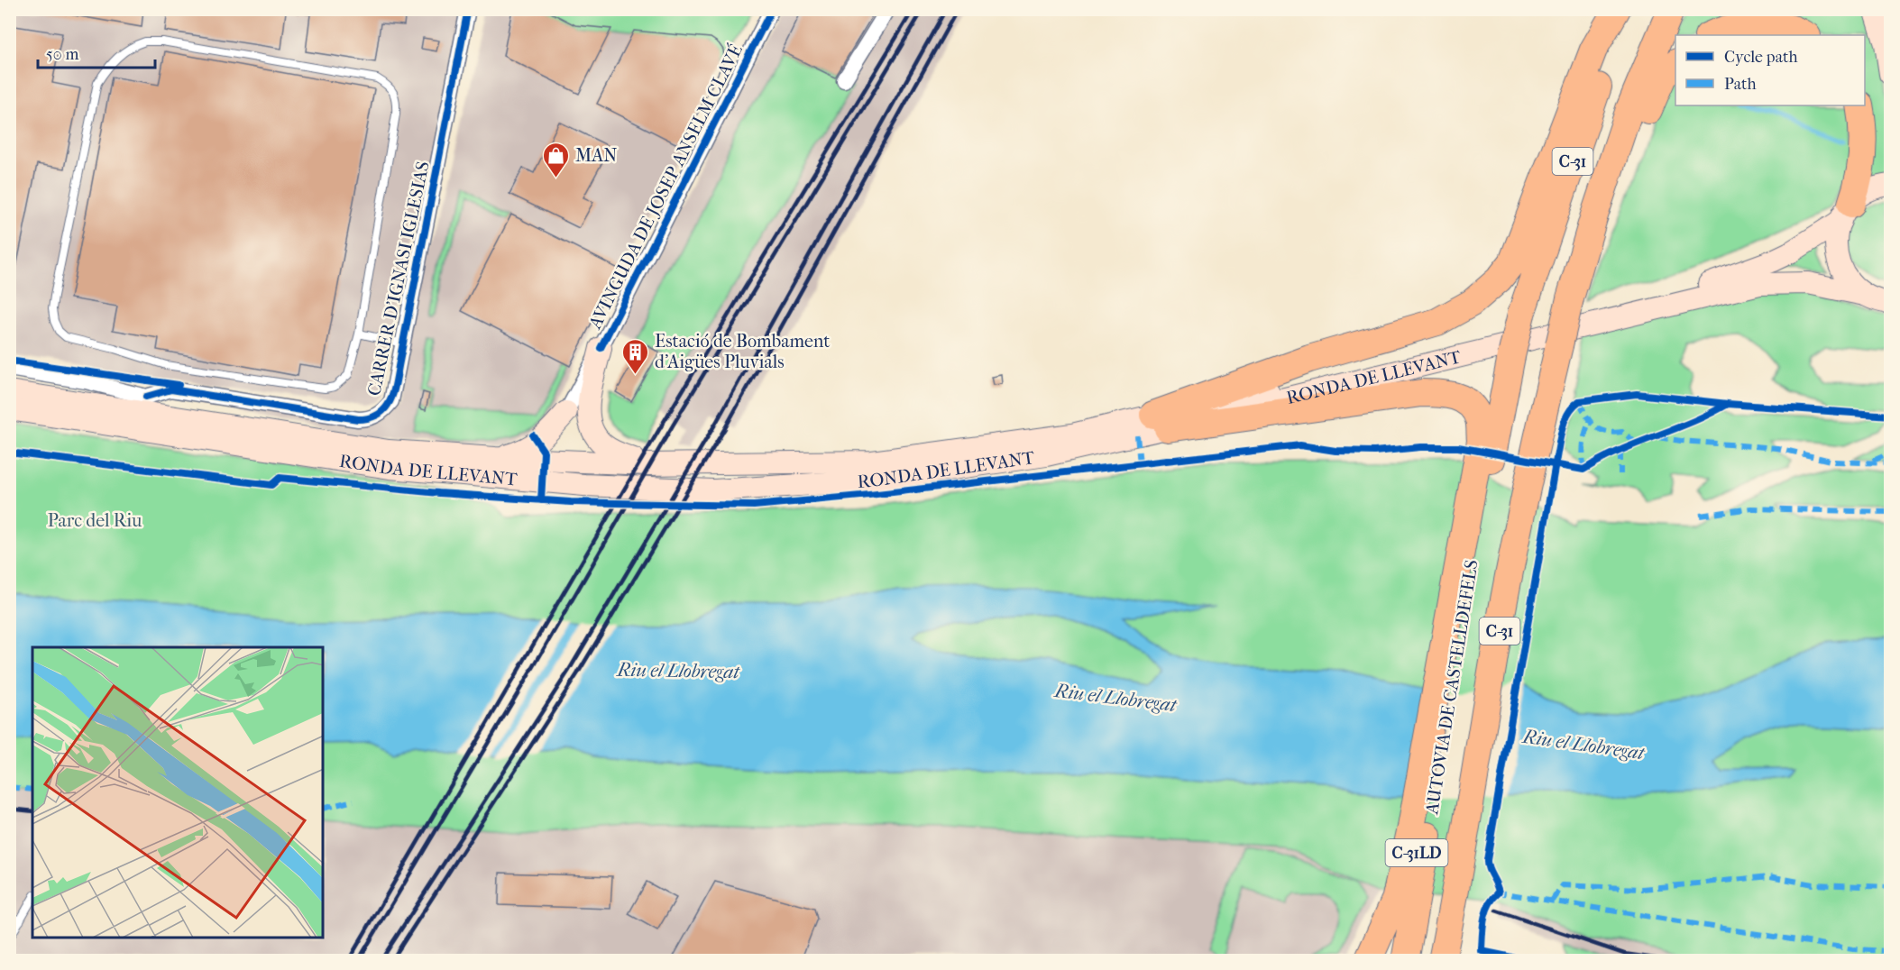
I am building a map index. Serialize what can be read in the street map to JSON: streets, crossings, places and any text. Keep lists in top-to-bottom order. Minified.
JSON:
{"streets":{"highway":["C-31","AUTOVIA DE CASTELLDEFELS","C-31LD"],"main road":["RONDA DE LLEVANT"],"street":["AVINGUDA DE JOSEP ANSELM CLAVÉ","CARRER D'IGNASI IGLESIAS"]},"crossings":[["C-31","AUTOVIA DE CASTELLDEFELS"],["AUTOVIA DE CASTELLDEFELS","C-31LD"]],"water":["Riu el Llobregat"],"parks":["Parc del Riu"],"places":{"shop":["MAN"],"building":["Estació de Bombament d'Aigües Pluvials"]},"legend":["Cycle path","Path"],"scale_bar":"50 m"}
